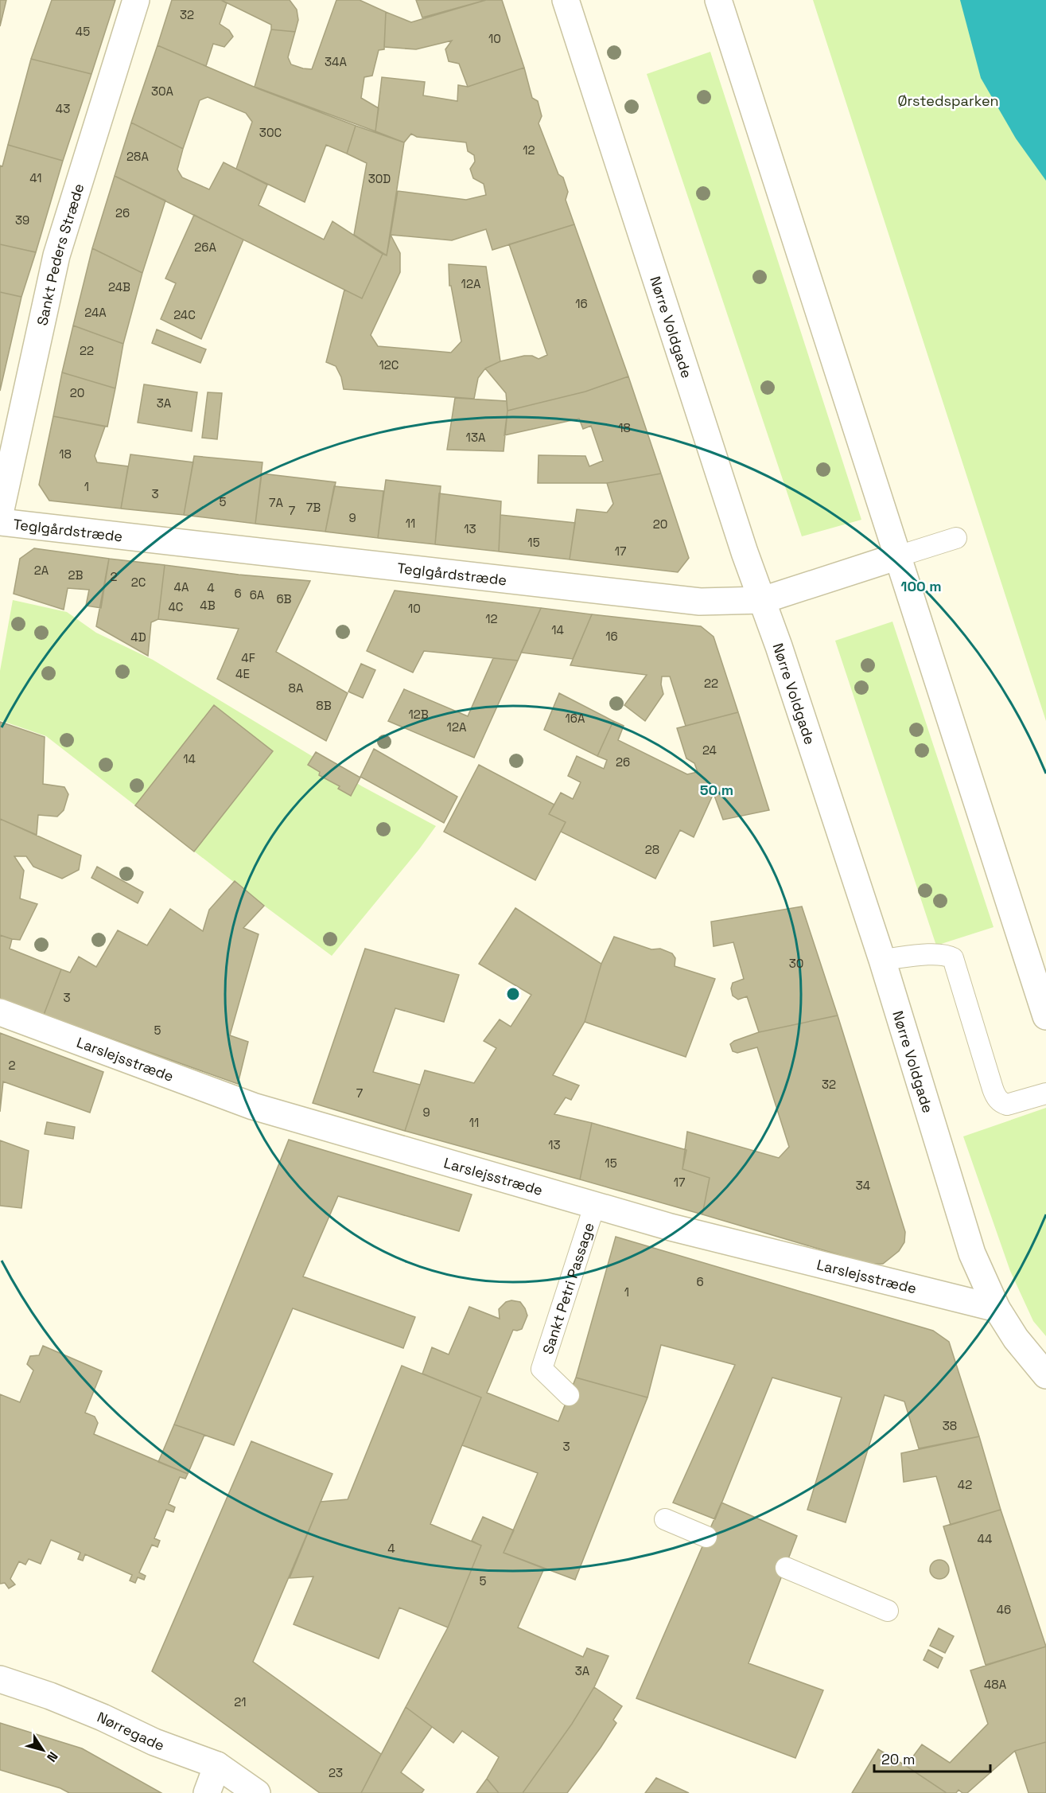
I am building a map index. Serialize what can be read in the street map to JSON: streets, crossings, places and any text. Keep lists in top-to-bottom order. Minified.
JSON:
{"streets":{"street":["Sankt Peders Stræde","Nørre Voldgade","Teglgårdstræde","Larslejsstræde","Nørregade"],"lane":["Sankt Petri Passage"]},"crossings":[["Nørre Voldgade","Teglgårdstræde"],["Nørre Voldgade","Larslejsstræde"],["Larslejsstræde","Sankt Petri Passage"]],"parks":["Ørstedsparken"],"house_numbers":["32","45","10","34A","30A","43","30C","12","28A","41","30D","26","39","26A","12A","24B","16","24A","24C","22","12C","20","3A","18","13A","18","1","3","5","7A","7B","7","9","11","20","13","15","17","2A","2B","2","2C","4A","4","6","6A","6B","4B","4C","10","12","14","16","4D","4F","4E","22","8A","8B","12B","16A","12A","24","14","26","28","30","3","5","2","32","7","9","11","13","15","17","34","6","1","38","3","42","44","4","5","46","3A","48A","21","23"],"scale_bar":"20 m","north":"bottom right","rings":["100 m","50 m"]}
